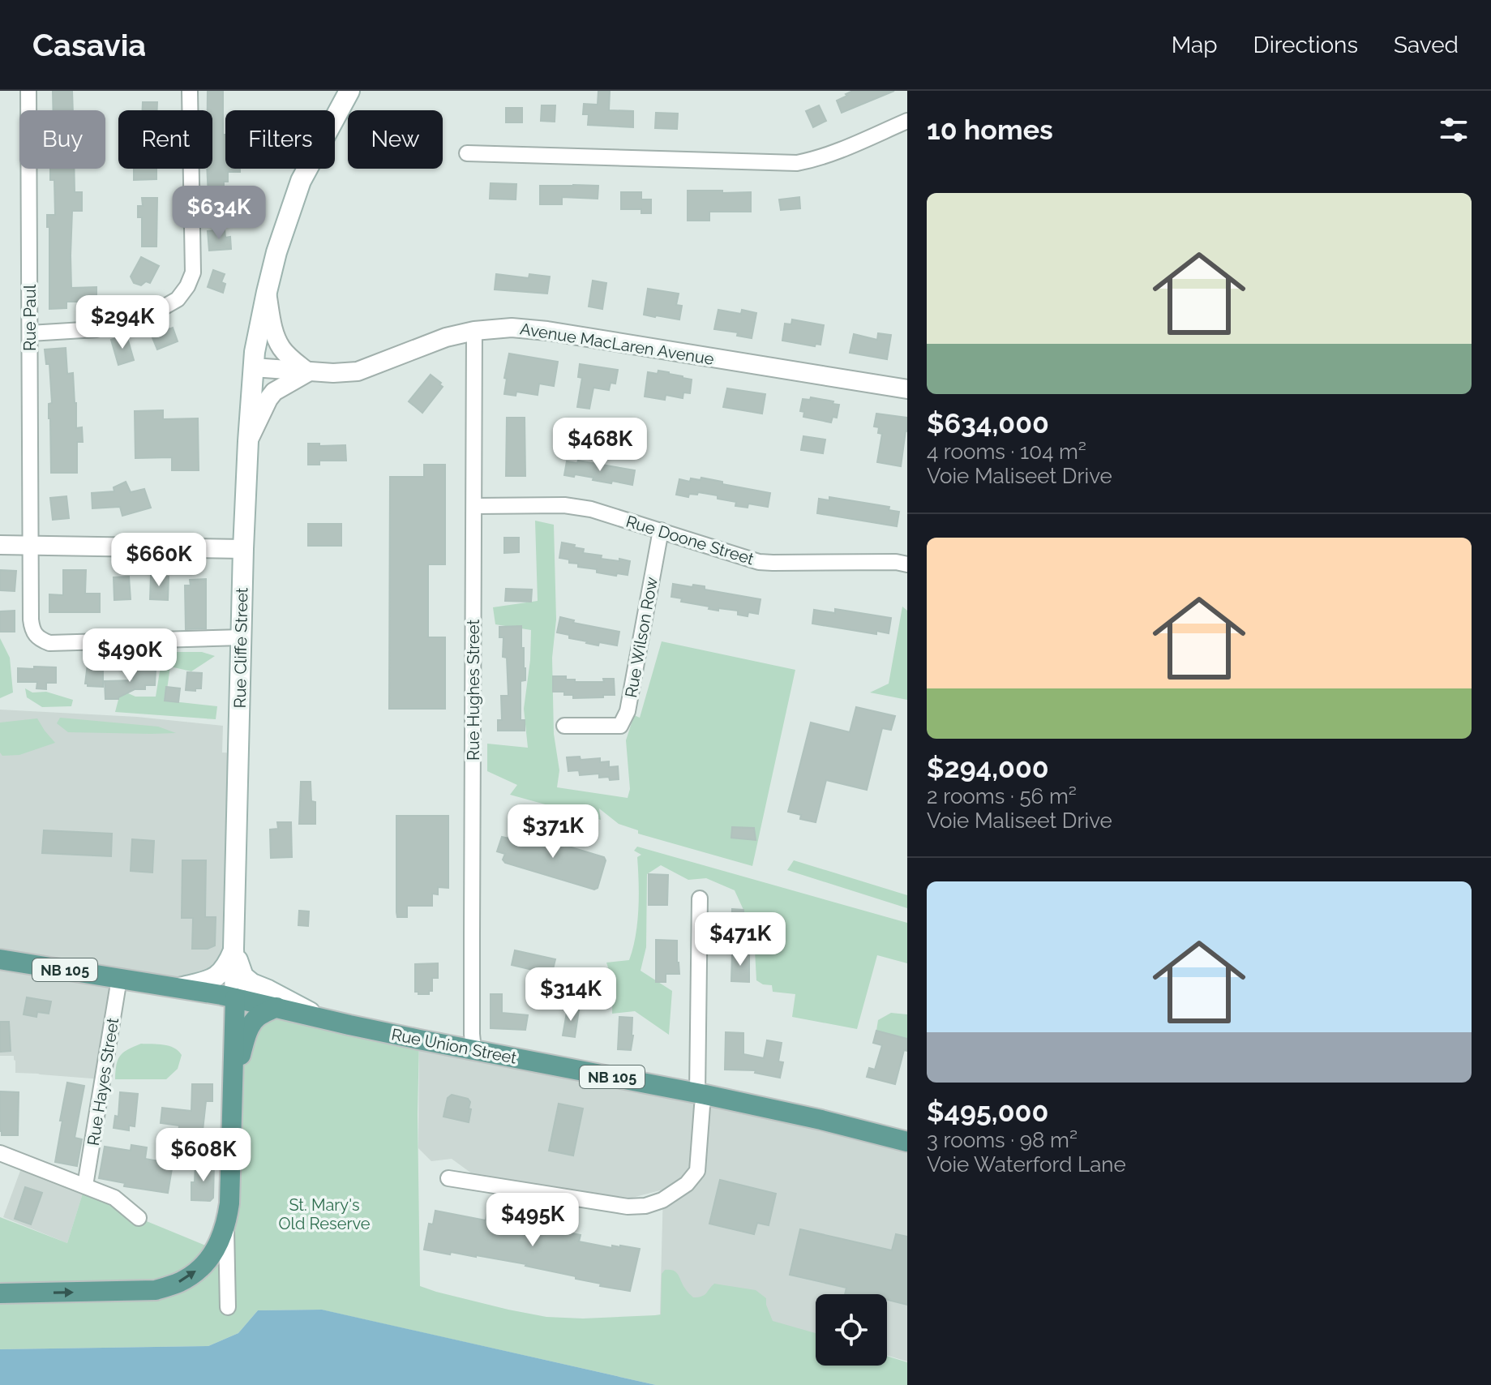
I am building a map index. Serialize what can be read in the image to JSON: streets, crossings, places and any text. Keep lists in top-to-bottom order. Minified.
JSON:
{"streets":{"main road":["Rue Cliffe Street","NB 105","Rue Union Street"],"street":["Rue Paul","Avenue MacLaren Avenue","Rue Doone Street","Rue Wilson Row","Rue Hughes Street","Rue Hayes Street"]},"crossings":[["Rue Paul","Rue Cliffe Street"],["Avenue MacLaren Avenue","Rue Cliffe Street"],["Avenue MacLaren Avenue","Rue Hughes Street"],["Rue Doone Street","Rue Wilson Row"],["Rue Doone Street","Rue Hughes Street"],["Rue Cliffe Street","Rue Union Street"],["Rue Hughes Street","Rue Union Street"],["Rue Union Street","Rue Hayes Street"]],"parks":["St. Mary's Old Reserve"],"page":{"header":"Casavia","nav":["Map","Directions","Saved"],"heading":"10 homes","chip":["Buy","Rent","Filters","New"],"list":[{"name":"$634,000","note":"4 rooms · 104 m² · Voie Maliseet Drive"},{"name":"$294,000","note":"2 rooms · 56 m² · Voie Maliseet Drive"},{"name":"$495,000","note":"3 rooms · 98 m² · Voie Waterford Lane"}],"price":["$634K","$294K","$468K","$660K","$490K","$371K","$471K","$314K","$608K","$495K"]}}
